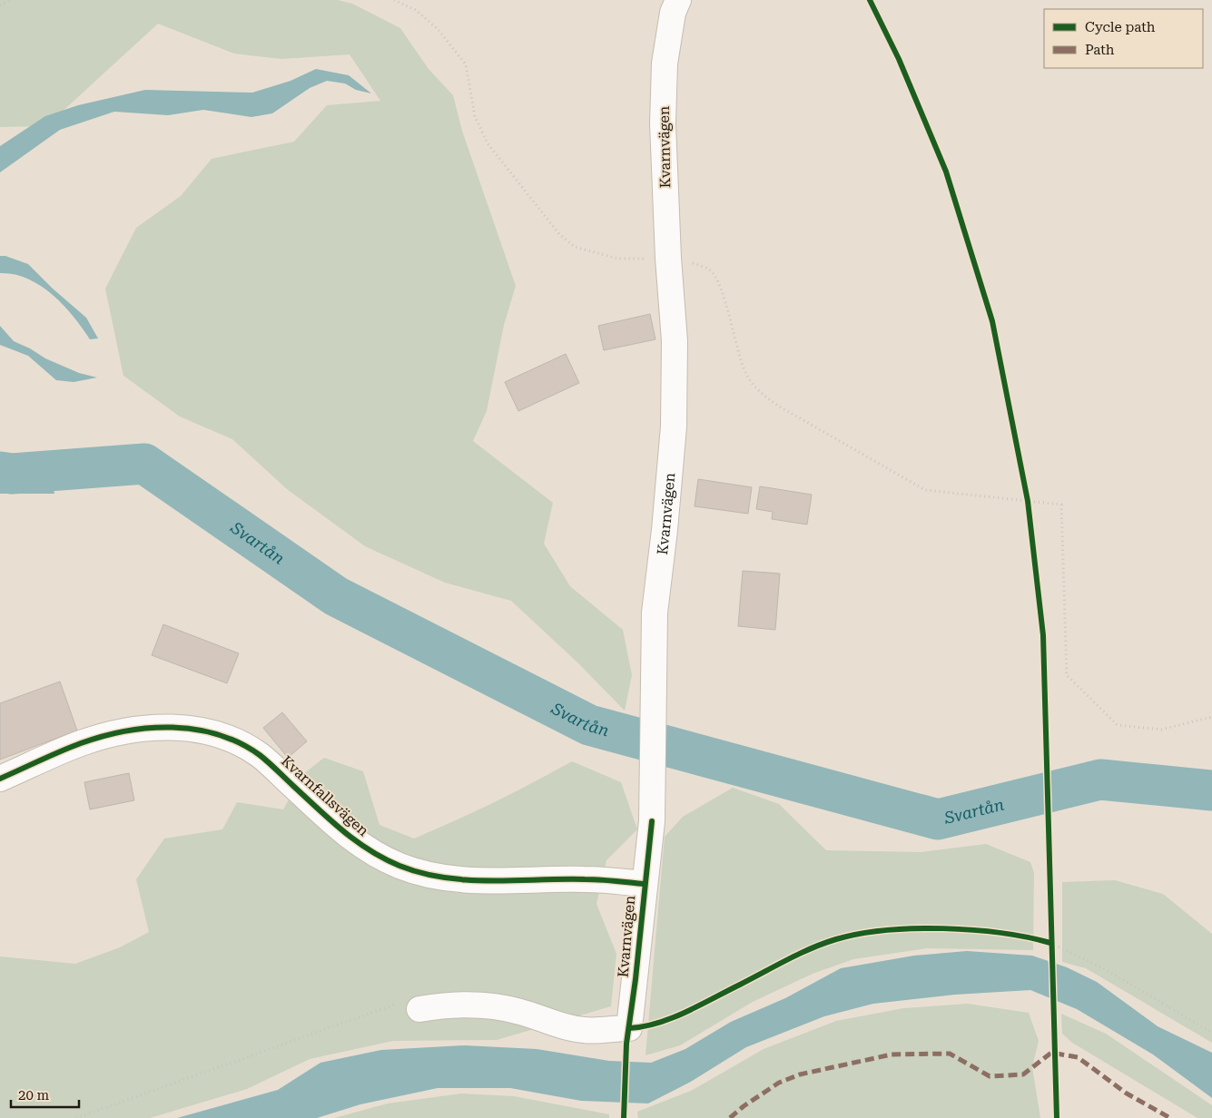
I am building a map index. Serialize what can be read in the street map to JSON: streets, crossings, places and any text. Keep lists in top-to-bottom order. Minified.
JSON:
{"streets":{"street":["Kvarnvägen","Kvarnfallsvägen"]},"crossings":[["Kvarnvägen","Kvarnfallsvägen"]],"water":["Svartån"],"legend":["Cycle path","Path"],"scale_bar":"20 m"}
